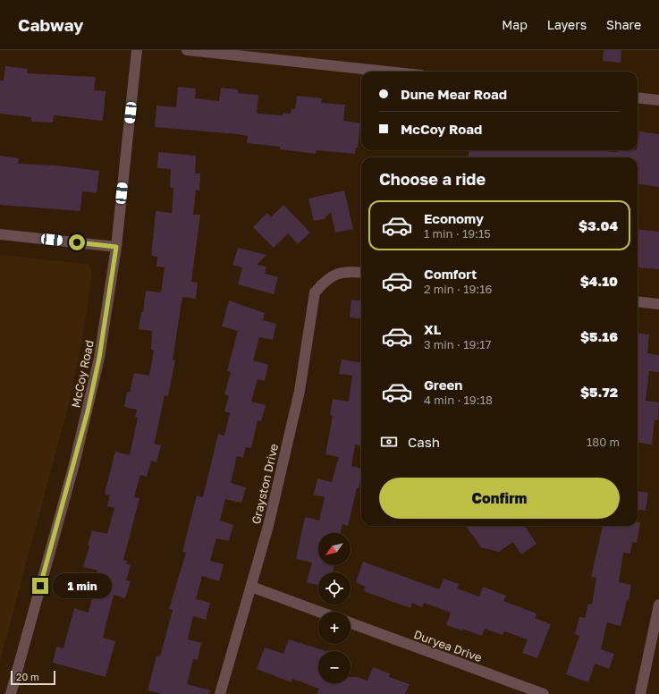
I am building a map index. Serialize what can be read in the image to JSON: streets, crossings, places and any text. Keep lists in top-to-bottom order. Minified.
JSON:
{"streets":{"street":["McCoy Road","Grayston Drive","Duryea Drive"]},"scale_bar":"20 m","north":"bottom left","page":{"header":"Cabway","nav":["Map","Layers","Share"],"banner":["Dune Mear Road","McCoy Road"],"heading":"Choose a ride","list":[{"name":"Economy","note":"1 min · 19:15","value":"$3.04"},{"name":"Comfort","note":"2 min · 19:16","value":"$4.10"},{"name":"XL","note":"3 min · 19:17","value":"$5.16"},{"name":"Green","note":"4 min · 19:18","value":"$5.72"}],"pay":["Cash","180 m"],"buttons":"Confirm","map_buttons":["+","−"],"bubble":"1 min","scale":"20 m"}}
